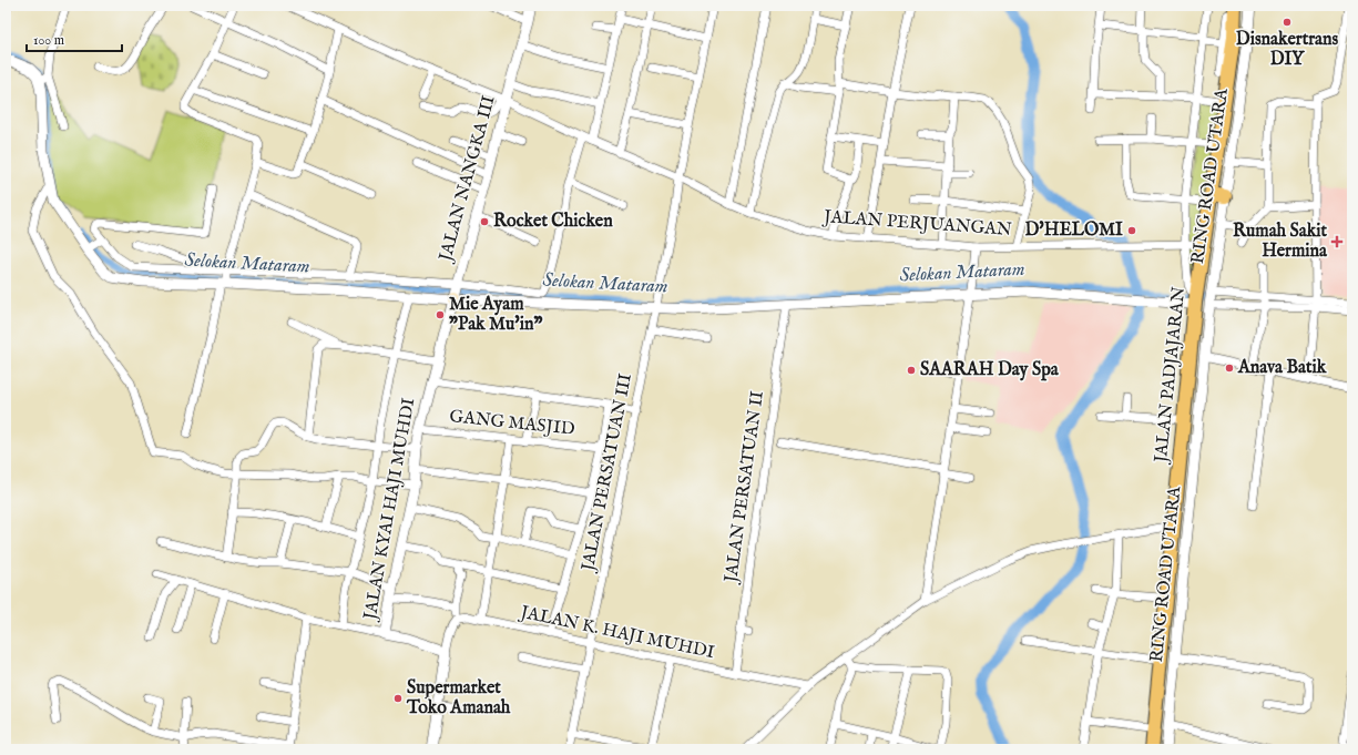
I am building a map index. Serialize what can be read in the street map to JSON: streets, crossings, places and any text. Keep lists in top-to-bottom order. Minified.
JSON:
{"streets":{"highway":["JALAN PADJAJARAN"],"street":["RING ROAD UTARA","JALAN NANGKA III","JALAN PERJUANGAN","GANG MASJID","JALAN PERSATUAN III","JALAN PERSATUAN II","JALAN KYAI HAJI MUHDI","JALAN K. HAJI MUHDI"]},"crossings":[["RING ROAD UTARA","JALAN PERJUANGAN"],["RING ROAD UTARA","JALAN PADJAJARAN"],["JALAN NANGKA III","JALAN PERJUANGAN"],["JALAN NANGKA III","JALAN KYAI HAJI MUHDI"],["GANG MASJID","JALAN KYAI HAJI MUHDI"],["JALAN PERSATUAN III","JALAN K. HAJI MUHDI"],["JALAN PERSATUAN II","JALAN K. HAJI MUHDI"]],"water":["Selokan Mataram"],"places":{"other":["Disnakertrans DIY","Rocket Chicken","D'HELOMI","Mie Ayam \"Pak Mu'in\"","Anava Batik","SAARAH Day Spa","Supermarket Toko Amanah"],"health":["Rumah Sakit Hermina"]},"scale_bar":"100 m"}
